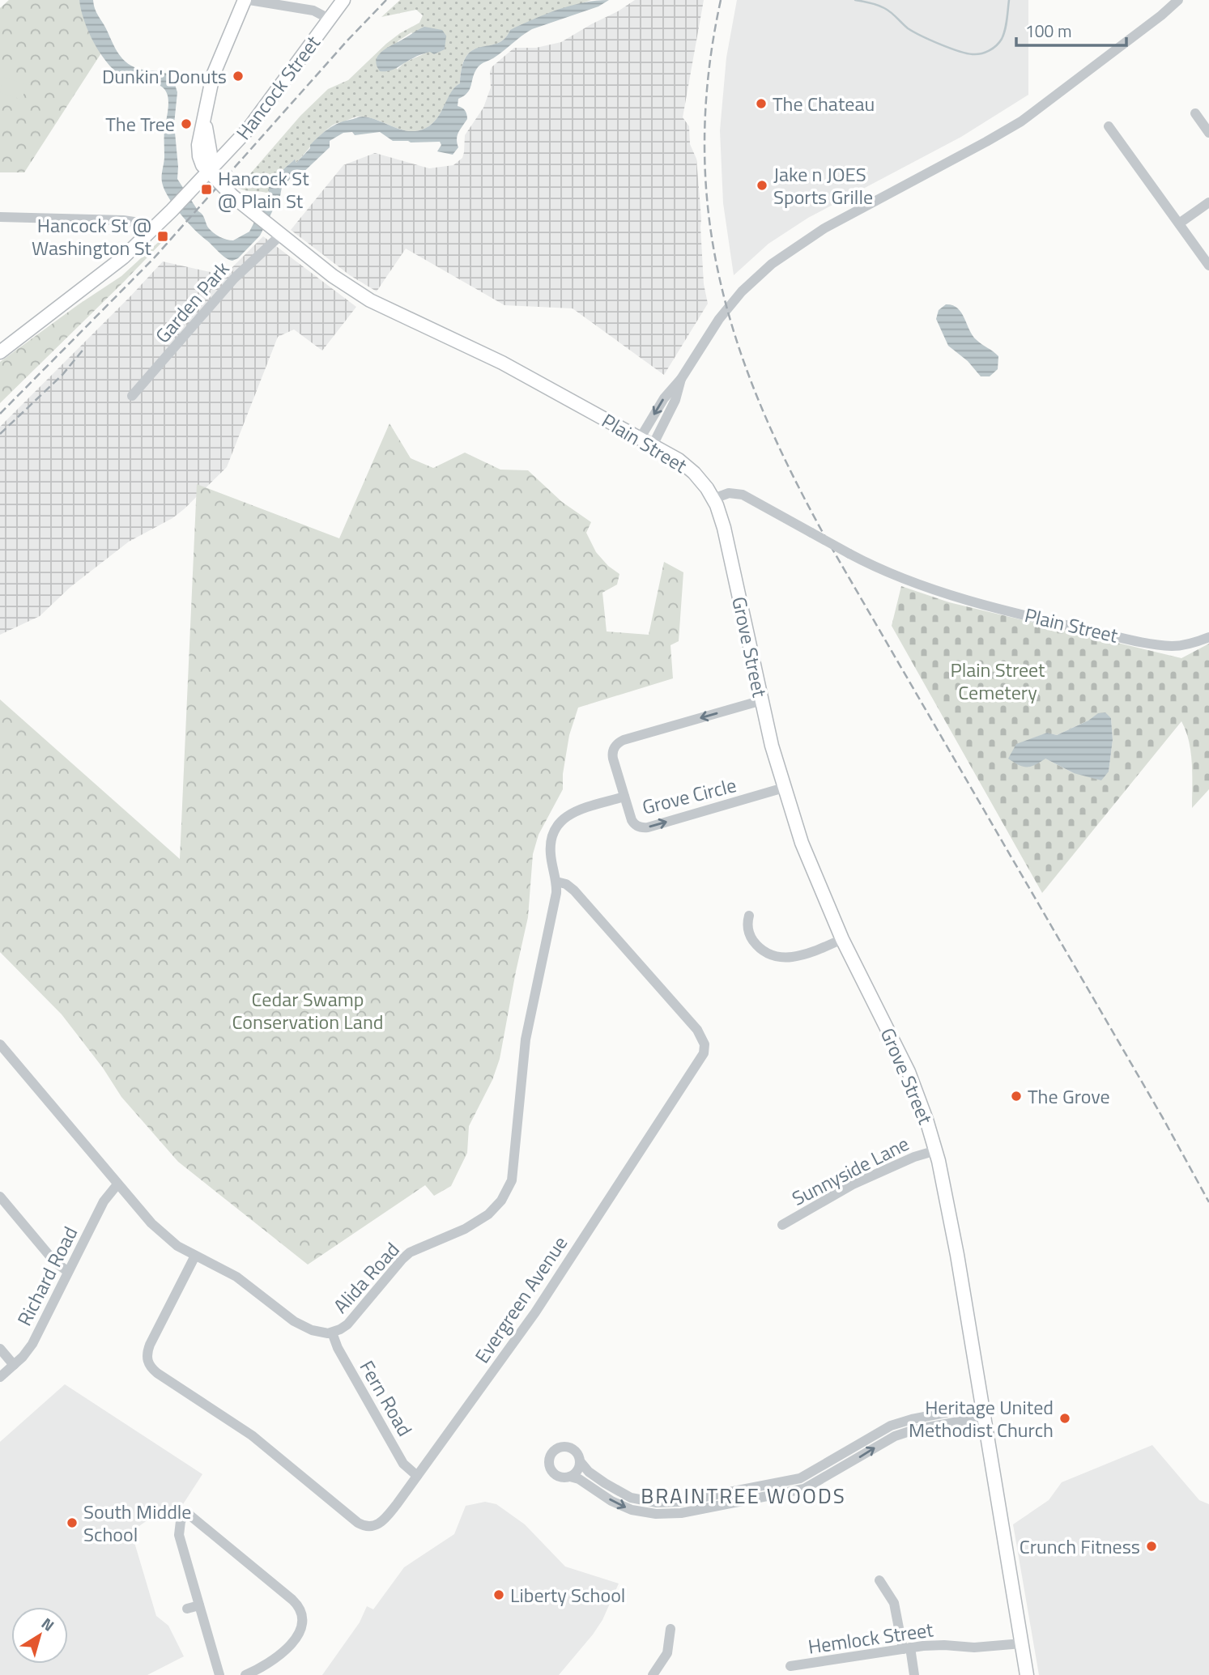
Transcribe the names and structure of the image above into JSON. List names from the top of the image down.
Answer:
{
  "streets": {
    "main road": ["Hancock Street", "Plain Street", "Grove Street"],
    "street": [
      "Garden Park",
      "Grove Circle",
      "Sunnyside Lane",
      "Richard Road",
      "Alida Road",
      "Evergreen Avenue",
      "Fern Road",
      "Hemlock Street"
    ]
  },
  "crossings": [
    ["Hancock Street", "Plain Street"],
    ["Garden Park", "Plain Street"],
    ["Plain Street", "Grove Street"],
    ["Grove Street", "Grove Circle"],
    ["Grove Street", "Sunnyside Lane"],
    ["Grove Street", "Hemlock Street"],
    ["Richard Road", "Alida Road"],
    ["Alida Road", "Evergreen Avenue"],
    ["Alida Road", "Fern Road"],
    ["Evergreen Avenue", "Fern Road"]
  ],
  "districts": ["BRAINTREE WOODS"],
  "parks": ["Plain Street Cemetery", "Cedar Swamp Conservation Land"],
  "places": {
    "other": [
      "Dunkin' Donuts",
      "The Chateau",
      "The Tree",
      "Jake n JOES Sports Grille",
      "The Grove",
      "Heritage United Methodist Church",
      "South Middle School",
      "Crunch Fitness",
      "Liberty School"
    ],
    "transit": ["Hancock St @ Plain St", "Hancock St @ Washington St"]
  },
  "scale_bar": "100 m",
  "north": "top right"
}
